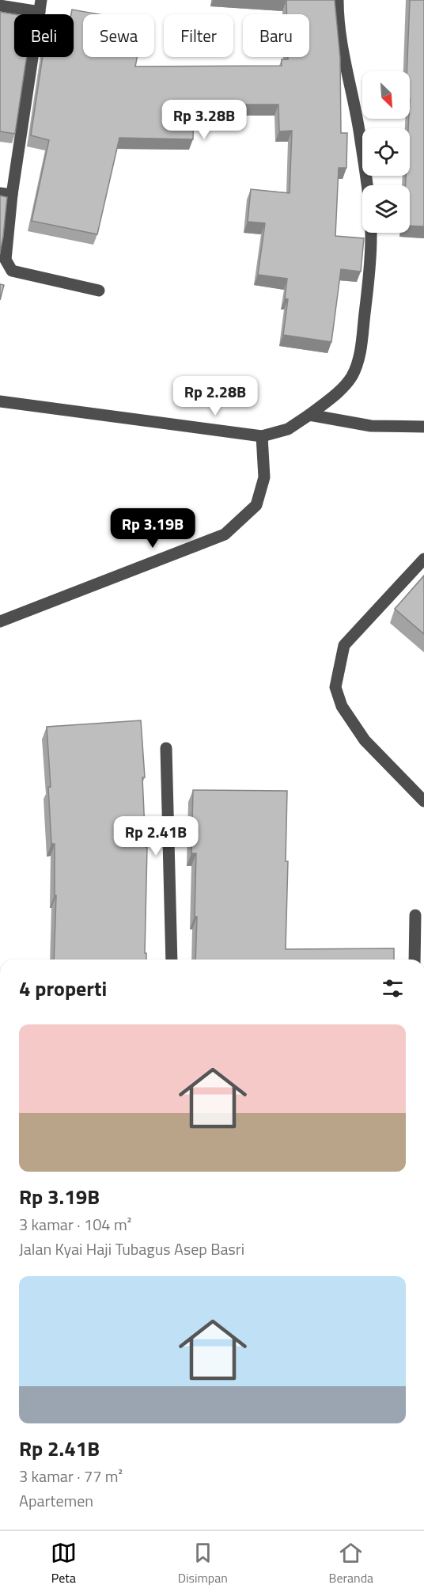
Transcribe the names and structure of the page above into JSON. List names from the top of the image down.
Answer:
{
  "north": "bottom right",
  "page": {
    "chip": [
      "Beli",
      "Sewa",
      "Filter",
      "Baru"
    ],
    "price": [
      "Rp 3.28B",
      "Rp 2.28B",
      "Rp 3.19B",
      "Rp 2.41B"
    ],
    "heading": "4 properti",
    "list": [
      {
        "name": "Rp 3.19B",
        "note": "3 kamar · 104 m² · Jalan Kyai Haji Tubagus Asep Basri"
      },
      {
        "name": "Rp 2.41B",
        "note": "3 kamar · 77 m² · Apartemen"
      }
    ],
    "tabs": ["Peta", "Disimpan", "Beranda"]
  }
}
